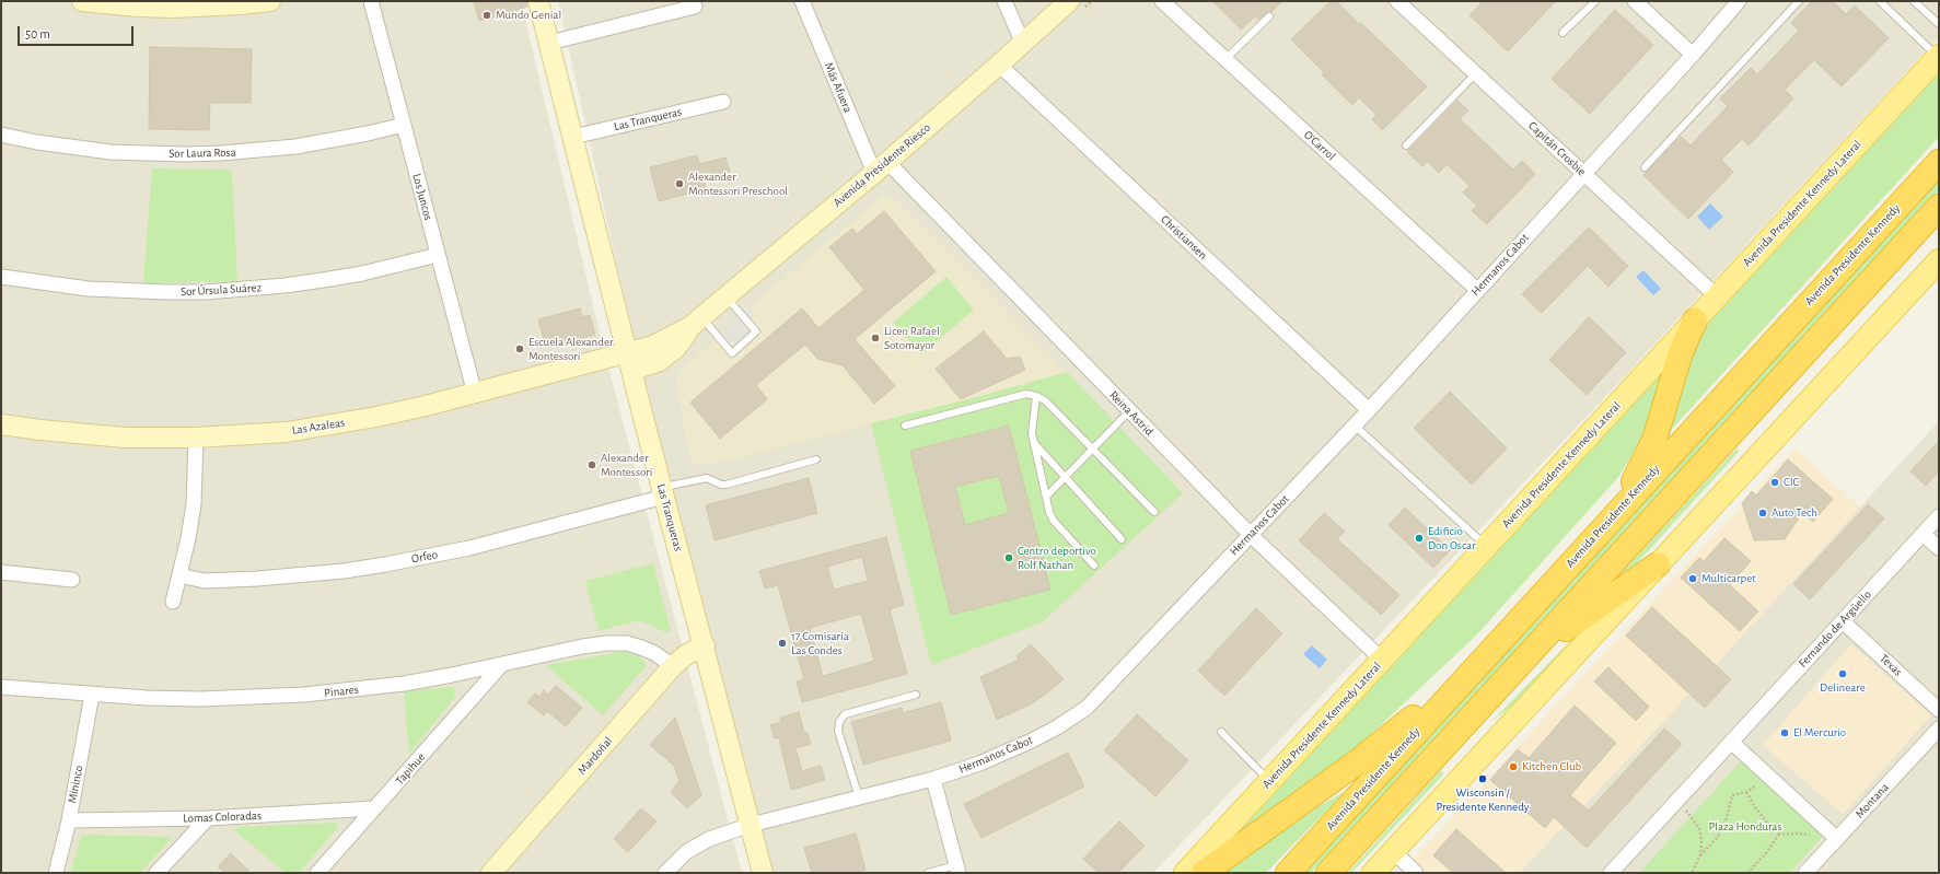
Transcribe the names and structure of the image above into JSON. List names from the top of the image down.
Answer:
{
  "streets": {
    "highway": ["Avenida Presidente Kennedy"],
    "main road": [
      "Las Tranqueras",
      "Avenida Presidente Riesco",
      "Avenida Presidente Kennedy Lateral",
      "Las Azaleas",
      "Mardoñal"
    ],
    "street": [
      "Más Afuera",
      "O'Carrol",
      "Capitán Crosbie",
      "Sor Laura Rosa",
      "Los Juncos",
      "Christiansen",
      "Hermanos Cabot",
      "Sor Úrsula Suárez",
      "Reina Astrid",
      "Orfeo",
      "Fernando de Argüello",
      "Texas",
      "Pinares",
      "Tapihue",
      "Mininco",
      "Montana",
      "Lomas Coloradas"
    ]
  },
  "crossings": [
    ["Más Afuera", "Avenida Presidente Riesco"],
    ["Más Afuera", "Reina Astrid"],
    ["Las Tranqueras", "Avenida Presidente Riesco"],
    ["Las Tranqueras", "Hermanos Cabot"],
    ["Las Tranqueras", "Las Azaleas"],
    ["Las Tranqueras", "Orfeo"],
    ["Las Tranqueras", "Mardoñal"],
    ["O'Carrol", "Hermanos Cabot"],
    ["Capitán Crosbie", "Avenida Presidente Kennedy Lateral"],
    ["Capitán Crosbie", "Hermanos Cabot"],
    ["Sor Laura Rosa", "Los Juncos"],
    ["Avenida Presidente Riesco", "Christiansen"],
    ["Avenida Presidente Riesco", "Reina Astrid"],
    ["Avenida Presidente Riesco", "Las Azaleas"],
    ["Los Juncos", "Sor Úrsula Suárez"],
    ["Los Juncos", "Las Azaleas"],
    ["Avenida Presidente Kennedy Lateral", "Reina Astrid"],
    ["Christiansen", "Hermanos Cabot"],
    ["Hermanos Cabot", "Reina Astrid"],
    ["Fernando de Argüello", "Texas"],
    ["Pinares", "Mardoñal"],
    ["Pinares", "Tapihue"],
    ["Pinares", "Mininco"],
    ["Tapihue", "Lomas Coloradas"],
    ["Mininco", "Lomas Coloradas"]
  ],
  "parks": ["Plaza Honduras"],
  "places": [
    "Mundo Genial",
    "Alexander Montessori Preschool",
    "Liceo Rafael Sotomayor",
    "Escuela Alexander Montessori",
    "Alexander Montessori",
    "CIC",
    "Auto Tech",
    "Edificio Don Oscar",
    "Centro deportivo Rolf Nathan",
    "Multicarpet",
    "17 Comisaría Las Condes",
    "Delineare",
    "El Mercurio",
    "Kitchen Club",
    "Wisconsin / Presidente Kennedy"
  ],
  "scale_bar": "50 m"
}
